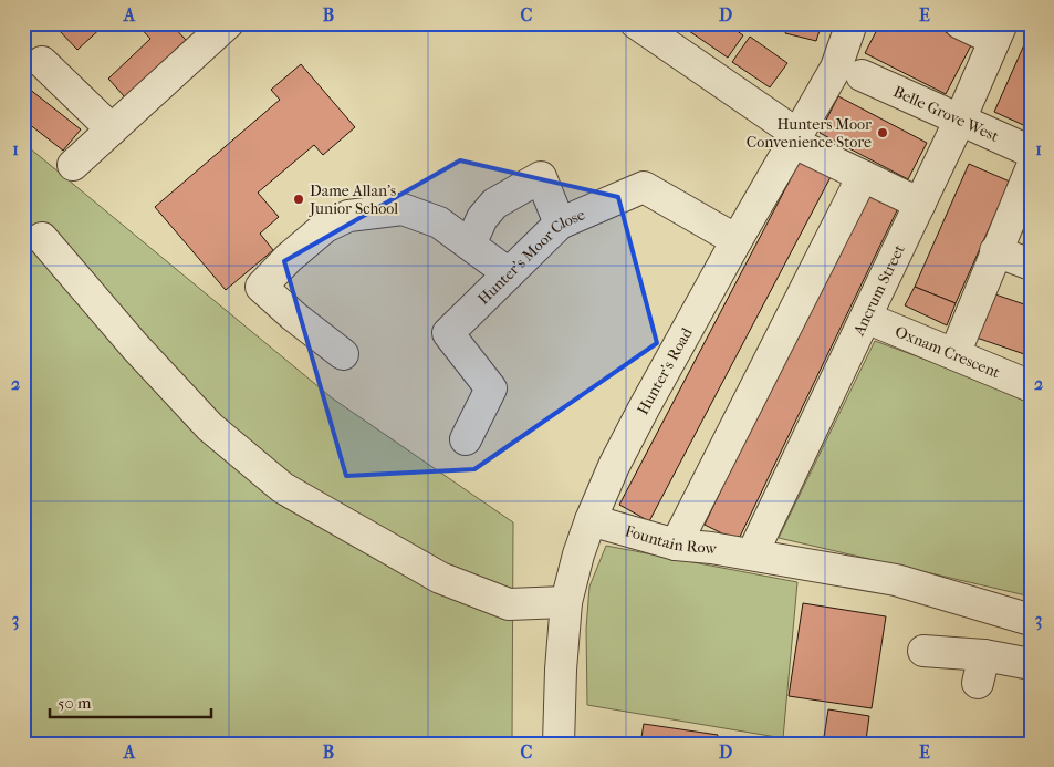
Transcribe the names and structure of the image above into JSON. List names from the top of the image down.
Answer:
{
  "streets": {
    "street": [
      "Belle Grove West",
      "Hunter's Moor Close",
      "Ancrum Street",
      "Oxnam Crescent",
      "Hunter's Road",
      "Fountain Row"
    ]
  },
  "crossings": [
    ["Belle Grove West", "Ancrum Street"],
    ["Hunter's Moor Close", "Hunter's Road"],
    ["Ancrum Street", "Oxnam Crescent"],
    ["Ancrum Street", "Fountain Row"],
    ["Hunter's Road", "Fountain Row"]
  ],
  "places": ["Hunters Moor Convenience Store", "Dame Allan's Junior School"],
  "scale_bar": "50 m",
  "grid": {
    "columns": [
      "A",
      "B",
      "C",
      "D",
      "E"
    ],
    "rows": ["1", "2", "3"]
  }
}
